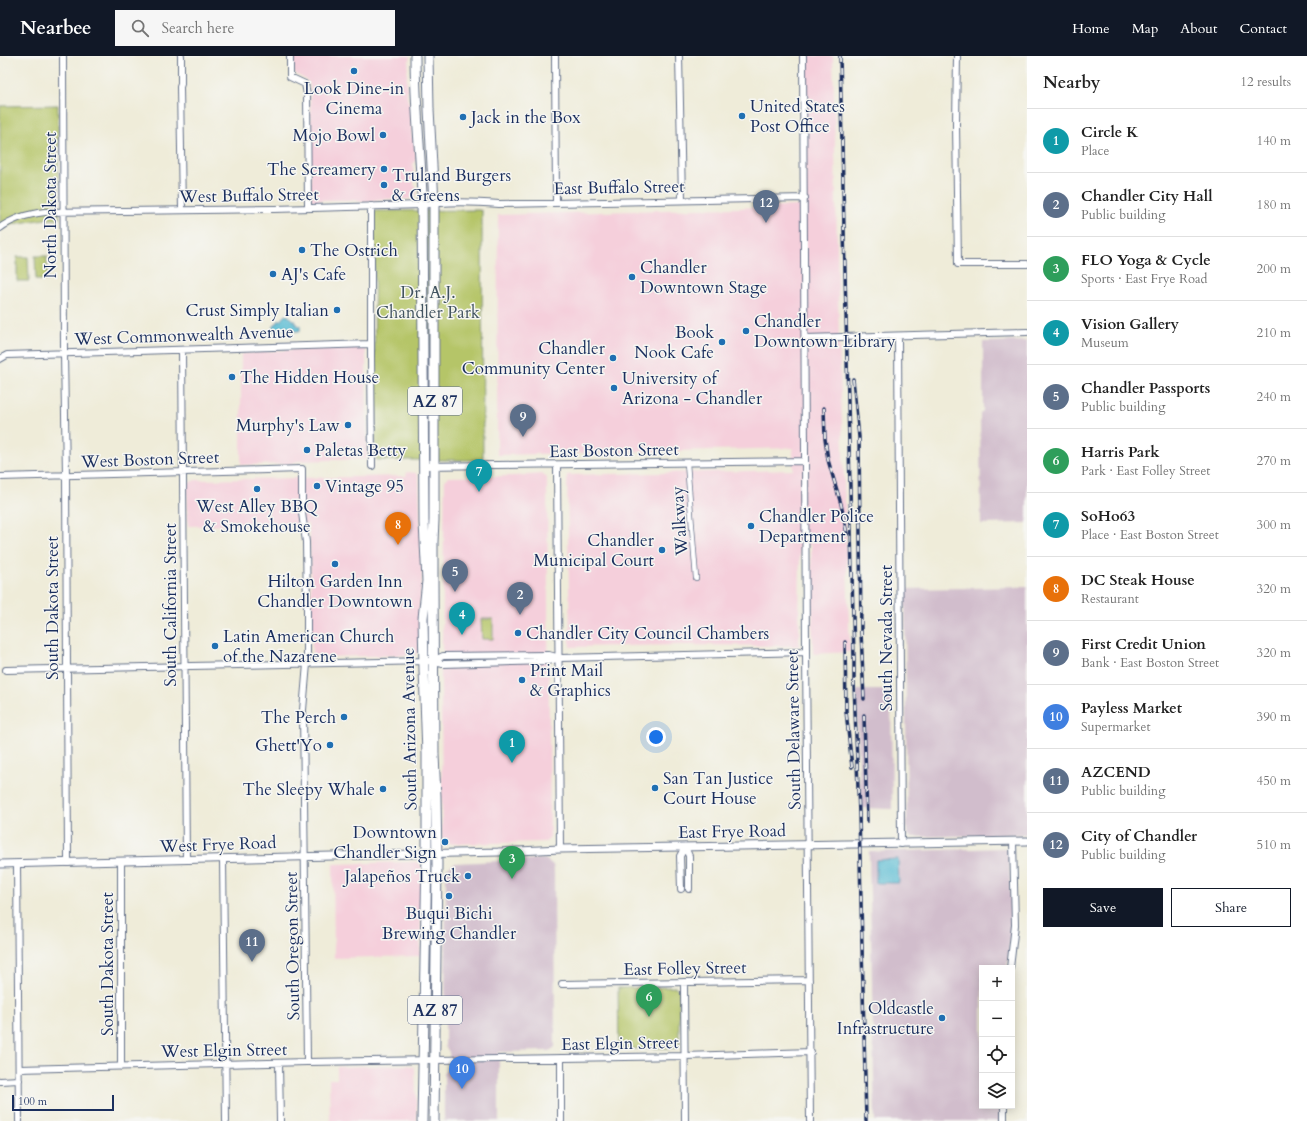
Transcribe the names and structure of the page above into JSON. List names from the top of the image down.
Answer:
{
  "streets": {
    "main road": ["AZ 87", "South Arizona Avenue"],
    "street": [
      "East Buffalo Street",
      "West Buffalo Street",
      "North Dakota Street",
      "West Commonwealth Avenue",
      "East Boston Street",
      "West Boston Street",
      "Walkway",
      "South California Street",
      "South Dakota Street",
      "South Nevada Street",
      "South Delaware Street",
      "East Frye Road",
      "West Frye Road",
      "South Oregon Street",
      "East Folley Street",
      "East Elgin Street",
      "West Elgin Street"
    ]
  },
  "crossings": [
    ["East Buffalo Street", "West Buffalo Street"],
    ["East Buffalo Street", "AZ 87"],
    ["East Buffalo Street", "South Arizona Avenue"],
    ["East Buffalo Street", "South Delaware Street"],
    ["West Buffalo Street", "North Dakota Street"],
    ["West Buffalo Street", "AZ 87"],
    ["West Buffalo Street", "South Arizona Avenue"],
    ["North Dakota Street", "West Commonwealth Avenue"],
    ["North Dakota Street", "South Dakota Street"],
    ["West Commonwealth Avenue", "South California Street"],
    ["West Commonwealth Avenue", "South Dakota Street"],
    ["AZ 87", "South Arizona Avenue"],
    ["East Boston Street", "Walkway"],
    ["East Boston Street", "South Arizona Avenue"],
    ["East Boston Street", "South Delaware Street"],
    ["West Boston Street", "South California Street"],
    ["West Boston Street", "South Dakota Street"],
    ["West Boston Street", "South Oregon Street"],
    ["South California Street", "West Frye Road"],
    ["South Dakota Street", "West Frye Road"],
    ["South Dakota Street", "West Elgin Street"],
    ["South Nevada Street", "East Frye Road"],
    ["South Arizona Avenue", "East Frye Road"],
    ["South Arizona Avenue", "West Frye Road"],
    ["South Arizona Avenue", "East Elgin Street"],
    ["South Arizona Avenue", "West Elgin Street"],
    ["South Delaware Street", "East Frye Road"],
    ["South Delaware Street", "East Folley Street"],
    ["South Delaware Street", "East Elgin Street"],
    ["East Frye Road", "West Frye Road"],
    ["West Frye Road", "South Oregon Street"],
    ["South Oregon Street", "West Elgin Street"],
    ["East Elgin Street", "West Elgin Street"]
  ],
  "parks": ["Dr. A.J. Chandler Park"],
  "places": [
    "Look Dine-in Cinema",
    "United States Post Office",
    "Jack in the Box",
    "Mojo Bowl",
    "The Screamery",
    "Truland Burgers & Greens",
    "The Ostrich",
    "AJ's Cafe",
    "Chandler Downtown Stage",
    "Crust Simply Italian",
    "Chandler Downtown Library",
    "Book Nook Cafe",
    "Chandler Community Center",
    "The Hidden House",
    "University of Arizona - Chandler",
    "Murphy's Law",
    "Paletas Betty",
    "Vintage 95",
    "West Alley BBQ & Smokehouse",
    "Chandler Police Department",
    "Chandler Municipal Court",
    "Hilton Garden Inn Chandler Downtown",
    "Chandler City Council Chambers",
    "Latin American Church of the Nazarene",
    "Print Mail & Graphics",
    "The Perch",
    "Ghett'Yo",
    "San Tan Justice Court House",
    "The Sleepy Whale",
    "Downtown Chandler Sign",
    "Jalapeños Truck",
    "Buqui Bichi Brewing Chandler",
    "Oldcastle Infrastructure"
  ],
  "scale_bar": "100 m",
  "page": {
    "header": "Nearbee",
    "search": "Search here",
    "nav": [
      "Home",
      "Map",
      "About",
      "Contact"
    ],
    "heading": ["Nearby", "12 results"],
    "list": [
      {
        "mark": "1",
        "name": "Circle K",
        "note": "Place",
        "value": "140 m"
      },
      {
        "mark": "2",
        "name": "Chandler City Hall",
        "note": "Public building",
        "value": "180 m"
      },
      {
        "mark": "3",
        "name": "FLO Yoga & Cycle",
        "note": "Sports · East Frye Road",
        "value": "200 m"
      },
      {
        "mark": "4",
        "name": "Vision Gallery",
        "note": "Museum",
        "value": "210 m"
      },
      {
        "mark": "5",
        "name": "Chandler Passports",
        "note": "Public building",
        "value": "240 m"
      },
      {
        "mark": "6",
        "name": "Harris Park",
        "note": "Park · East Folley Street",
        "value": "270 m"
      },
      {
        "mark": "7",
        "name": "SoHo63",
        "note": "Place · East Boston Street",
        "value": "300 m"
      },
      {
        "mark": "8",
        "name": "DC Steak House",
        "note": "Restaurant",
        "value": "320 m"
      },
      {
        "mark": "9",
        "name": "First Credit Union",
        "note": "Bank · East Boston Street",
        "value": "320 m"
      },
      {
        "mark": "10",
        "name": "Payless Market",
        "note": "Supermarket",
        "value": "390 m"
      },
      {
        "mark": "11",
        "name": "AZCEND",
        "note": "Public building",
        "value": "450 m"
      },
      {
        "mark": "12",
        "name": "City of Chandler",
        "note": "Public building",
        "value": "510 m"
      }
    ],
    "pins": [
      "12",
      "9",
      "7",
      "8",
      "5",
      "2",
      "4",
      "1",
      "3",
      "11",
      "6",
      "10"
    ],
    "buttons": ["Save", "Share"],
    "map_buttons": ["+", "−"],
    "scale": "100 m"
  }
}
